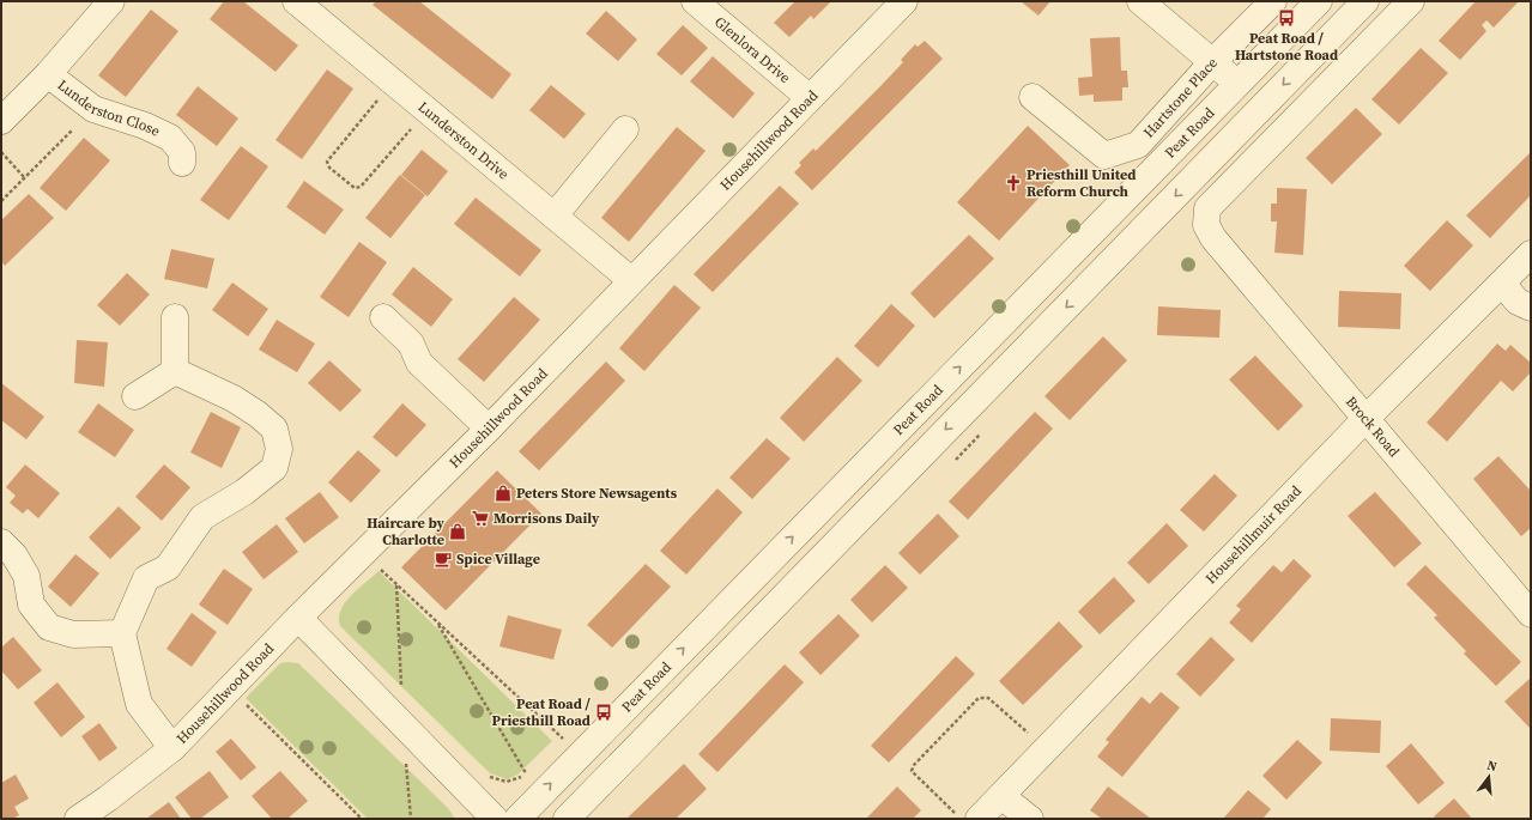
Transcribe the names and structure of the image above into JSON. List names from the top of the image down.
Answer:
{
  "streets": {
    "street": [
      "Glenlora Drive",
      "Hartstone Place",
      "Lunderston Close",
      "Peat Road",
      "Househillwood Road",
      "Lunderston Drive",
      "Brock Road",
      "Househillmuir Road"
    ]
  },
  "crossings": [
    ["Glenlora Drive", "Househillwood Road"],
    ["Househillwood Road", "Lunderston Drive"],
    ["Brock Road", "Househillmuir Road"]
  ],
  "places": {
    "bus stop": ["Peat Road / Hartstone Road", "Peat Road / Priesthill Road"],
    "church": ["Priesthill United Reform Church"],
    "shop": ["Peters Store Newsagents", "Haircare by Charlotte"],
    "supermarket": ["Morrisons Daily"],
    "cafe": ["Spice Village"]
  },
  "north": "top"
}
